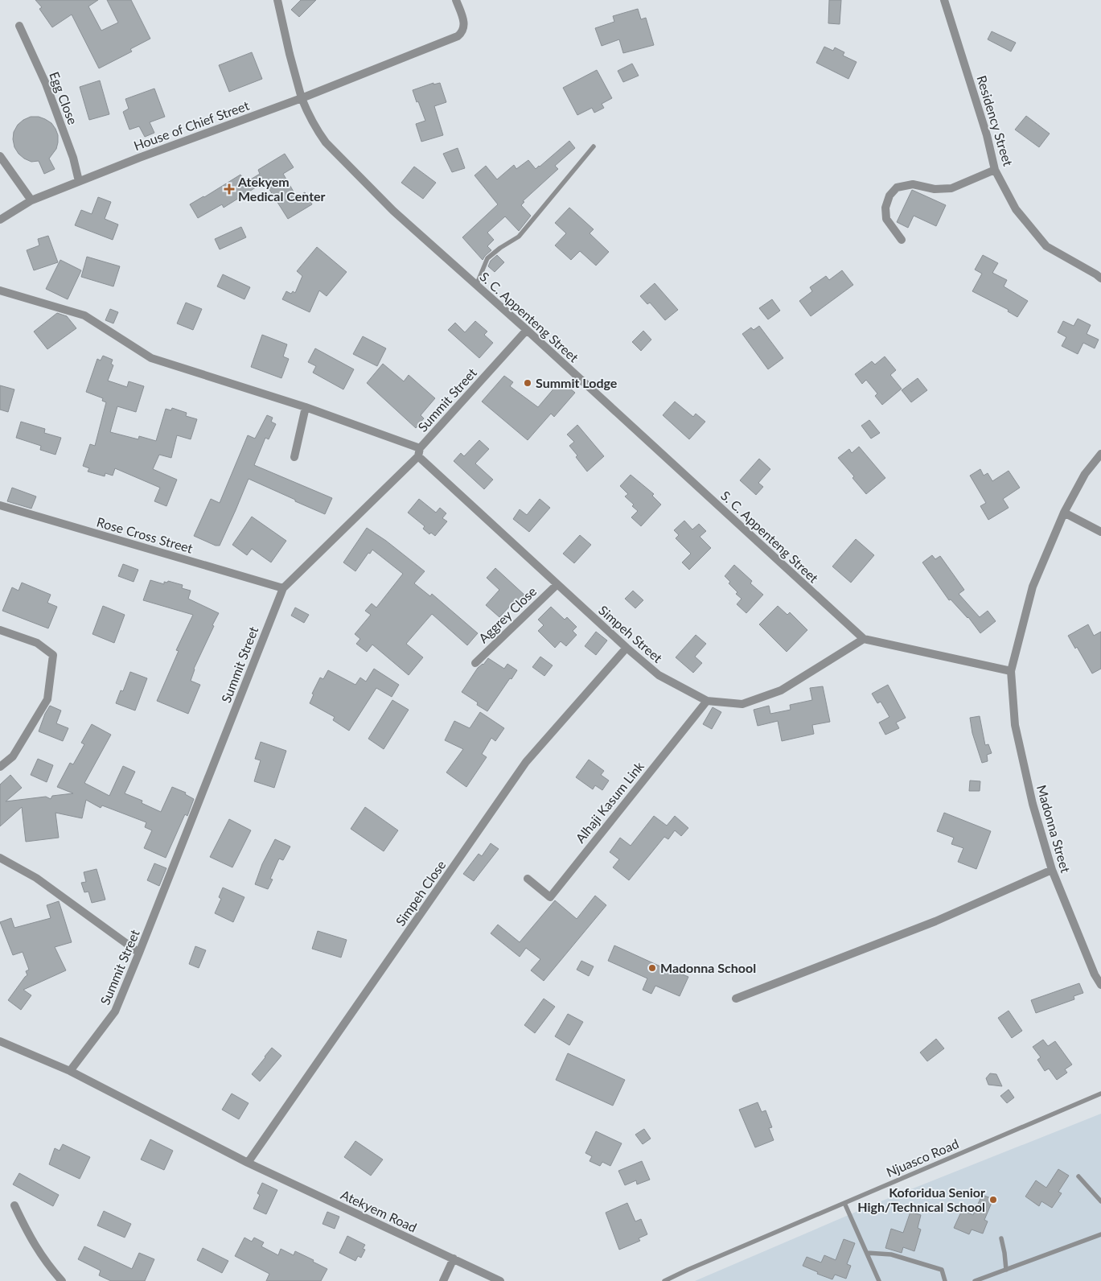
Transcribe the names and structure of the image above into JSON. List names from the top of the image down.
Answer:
{
  "streets": {
    "street": [
      "Egg Close",
      "Residency Street",
      "House of Chief Street",
      "S. C. Appenteng Street",
      "Summit Street",
      "Rose Cross Street",
      "Aggrey Close",
      "Simpeh Street",
      "Alhaji Kasum Link",
      "Madonna Street",
      "Simpeh Close",
      "Atekyem Road"
    ],
    "lane": ["Njuasco Road"]
  },
  "crossings": [
    ["Egg Close", "House of Chief Street"],
    ["House of Chief Street", "S. C. Appenteng Street"],
    ["S. C. Appenteng Street", "Summit Street"],
    ["S. C. Appenteng Street", "Simpeh Street"],
    ["Summit Street", "Rose Cross Street"],
    ["Summit Street", "Simpeh Street"],
    ["Summit Street", "Atekyem Road"],
    ["Aggrey Close", "Simpeh Street"],
    ["Simpeh Street", "Alhaji Kasum Link"],
    ["Simpeh Street", "Simpeh Close"],
    ["Simpeh Close", "Atekyem Road"]
  ],
  "places": {
    "health": ["Atekyem Medical Center"],
    "other": ["Summit Lodge", "Madonna School", "Koforidua Senior High/Technical School"]
  }
}
